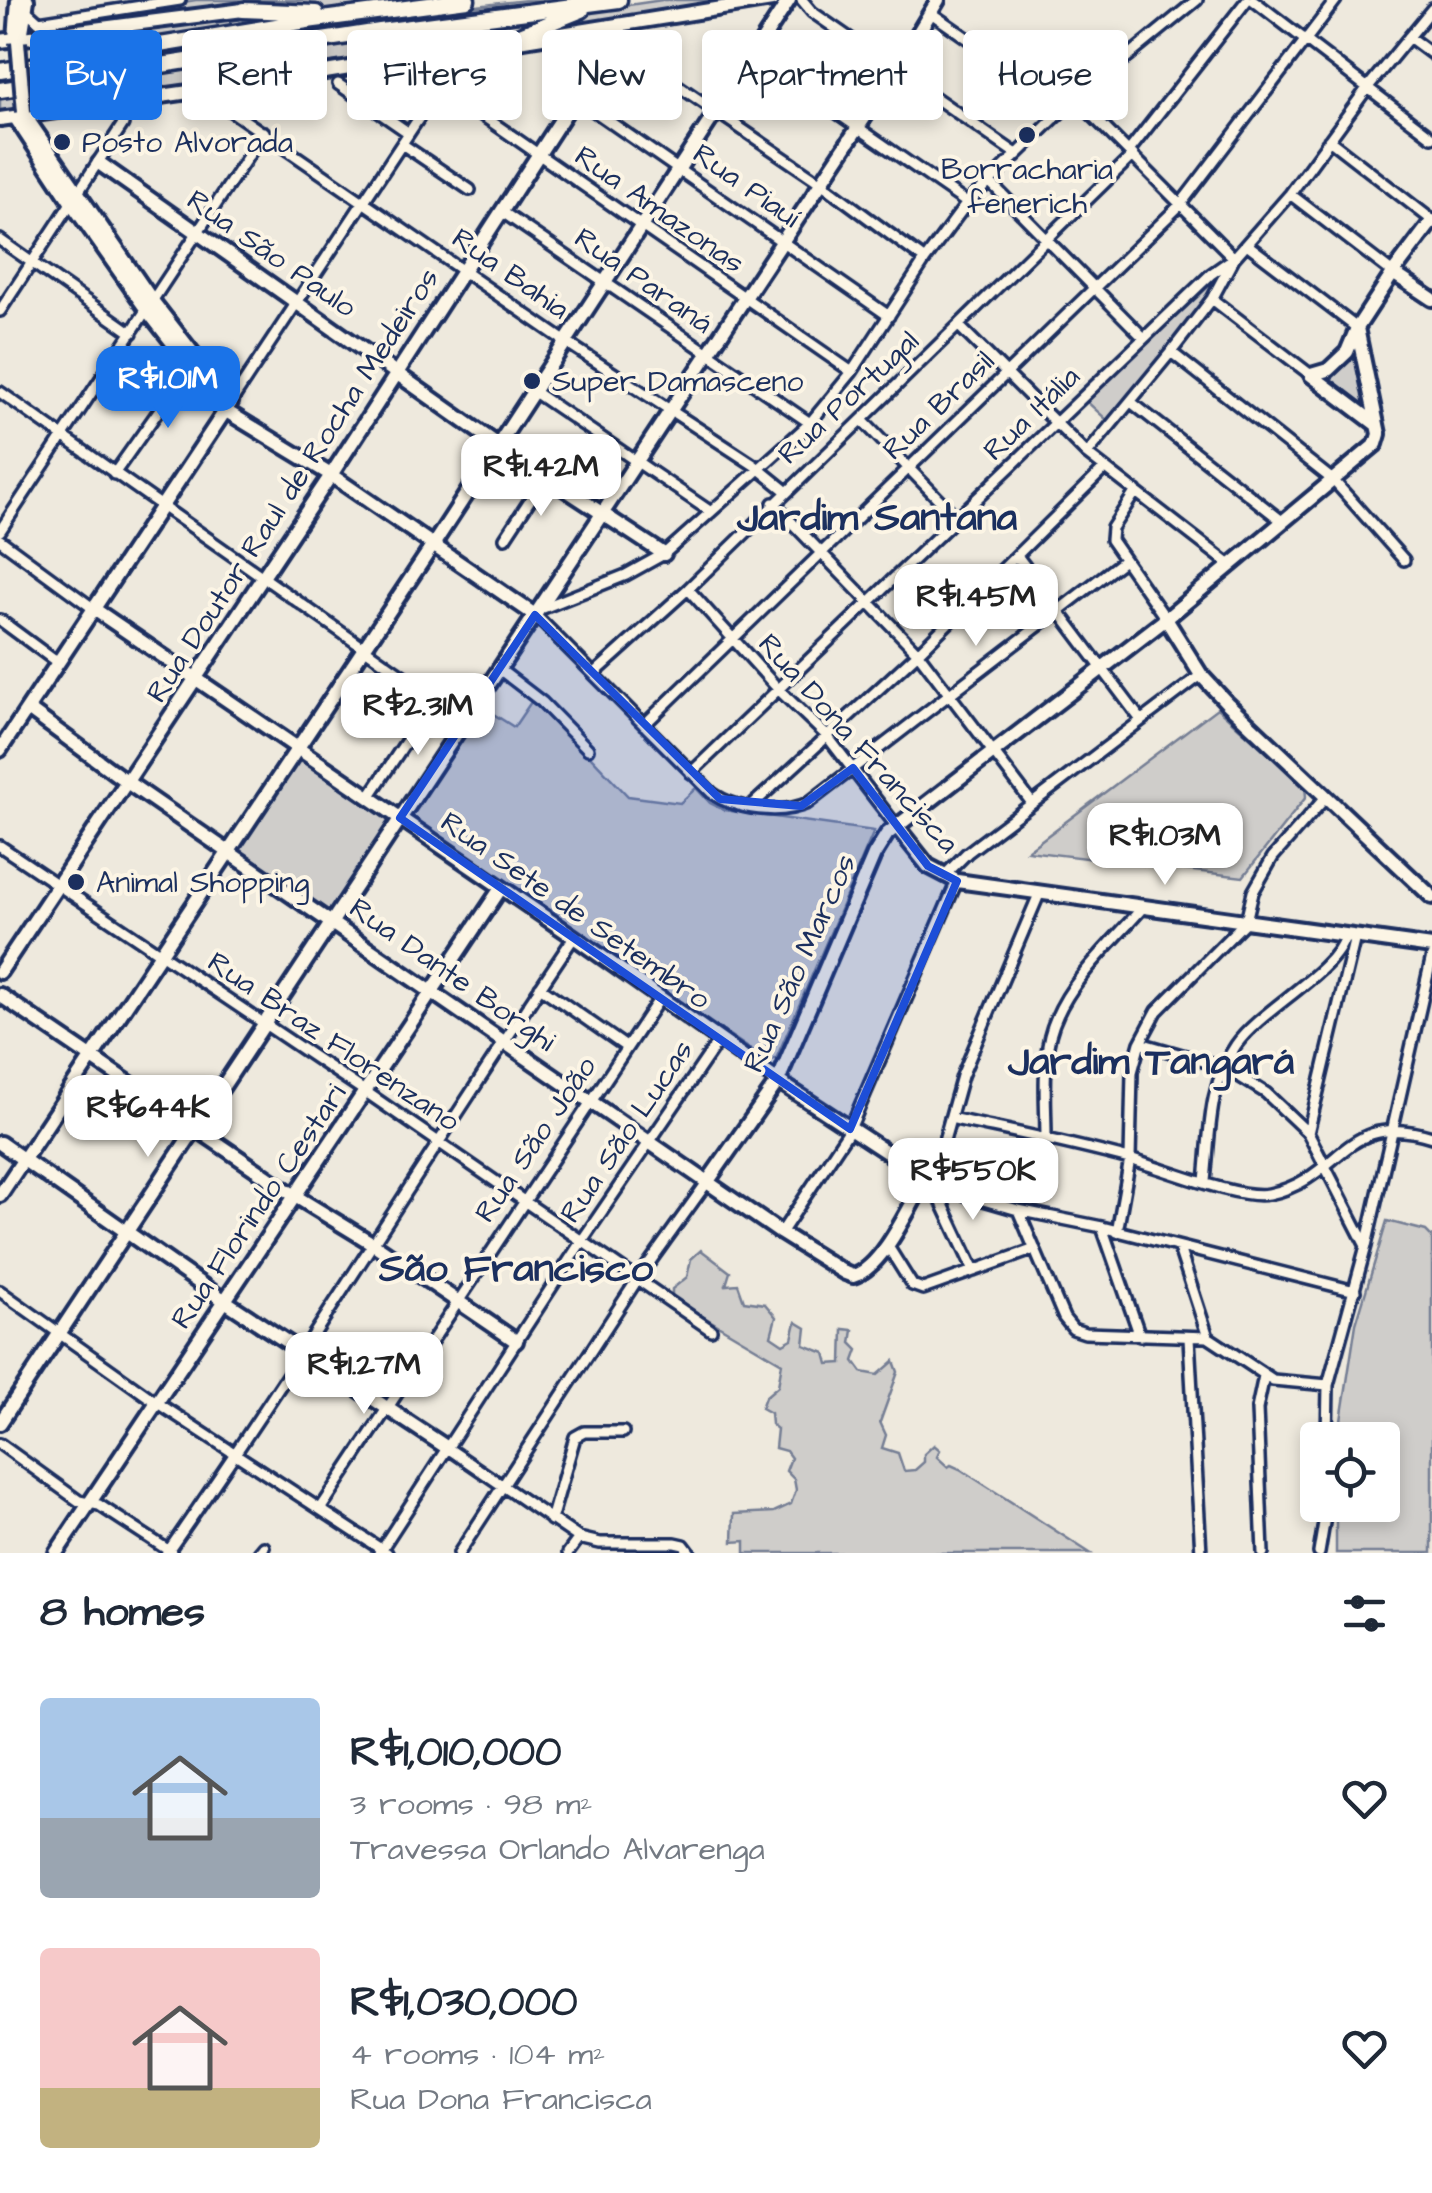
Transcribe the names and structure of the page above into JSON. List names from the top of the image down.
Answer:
{
  "streets": {
    "street": [
      "Rua Piauí",
      "Rua Amazonas",
      "Rua São Paulo",
      "Rua Bahia",
      "Rua Paraná",
      "Rua Portugal",
      "Rua Brasil",
      "Rua Itália",
      "Rua Doutor Raul de Rocha Medeiros",
      "Rua Dona Francisca",
      "Rua Sete de Setembro",
      "Rua São Marcos",
      "Rua Dante Borghi",
      "Rua Braz Florenzano",
      "Rua São Lucas",
      "Rua São João",
      "Rua Florindo Cestari"
    ]
  },
  "crossings": [
    ["Rua Amazonas", "Rua Doutor Raul de Rocha Medeiros"],
    ["Rua São Paulo", "Rua Doutor Raul de Rocha Medeiros"],
    ["Rua Bahia", "Rua Portugal"],
    ["Rua Bahia", "Rua Doutor Raul de Rocha Medeiros"],
    ["Rua Paraná", "Rua Doutor Raul de Rocha Medeiros"],
    ["Rua Portugal", "Rua Dona Francisca"],
    ["Rua Brasil", "Rua Dona Francisca"],
    ["Rua Itália", "Rua Dona Francisca"],
    ["Rua Doutor Raul de Rocha Medeiros", "Rua Sete de Setembro"],
    ["Rua Doutor Raul de Rocha Medeiros", "Rua Dante Borghi"],
    ["Rua Doutor Raul de Rocha Medeiros", "Rua Braz Florenzano"],
    ["Rua Dona Francisca", "Rua São Marcos"],
    ["Rua Sete de Setembro", "Rua São Marcos"],
    ["Rua Sete de Setembro", "Rua São Lucas"],
    ["Rua Sete de Setembro", "Rua São João"],
    ["Rua Sete de Setembro", "Rua Florindo Cestari"],
    ["Rua São Marcos", "Rua Dante Borghi"],
    ["Rua São Marcos", "Rua Braz Florenzano"],
    ["Rua Dante Borghi", "Rua São Lucas"],
    ["Rua Dante Borghi", "Rua São João"],
    ["Rua Dante Borghi", "Rua Florindo Cestari"],
    ["Rua Braz Florenzano", "Rua São Lucas"],
    ["Rua Braz Florenzano", "Rua São João"],
    ["Rua Braz Florenzano", "Rua Florindo Cestari"]
  ],
  "districts": ["Jardim Santana", "Jardim Tangará", "São Francisco"],
  "places": [
    "Borracharia fenerich",
    "Posto Alvorada",
    "Super Damasceno",
    "Animal Shopping"
  ],
  "page": {
    "chip": [
      "Buy",
      "Rent",
      "Filters",
      "New",
      "Apartment",
      "House"
    ],
    "price": [
      "R$1.01M",
      "R$1.42M",
      "R$1.45M",
      "R$2.31M",
      "R$1.03M",
      "R$644K",
      "R$550K",
      "R$1.27M"
    ],
    "heading": "8 homes",
    "list": [
      {
        "name": "R$1,010,000",
        "note": "3 rooms · 98 m² · Travessa Orlando Alvarenga"
      },
      {
        "name": "R$1,030,000",
        "note": "4 rooms · 104 m² · Rua Dona Francisca"
      }
    ]
  }
}
